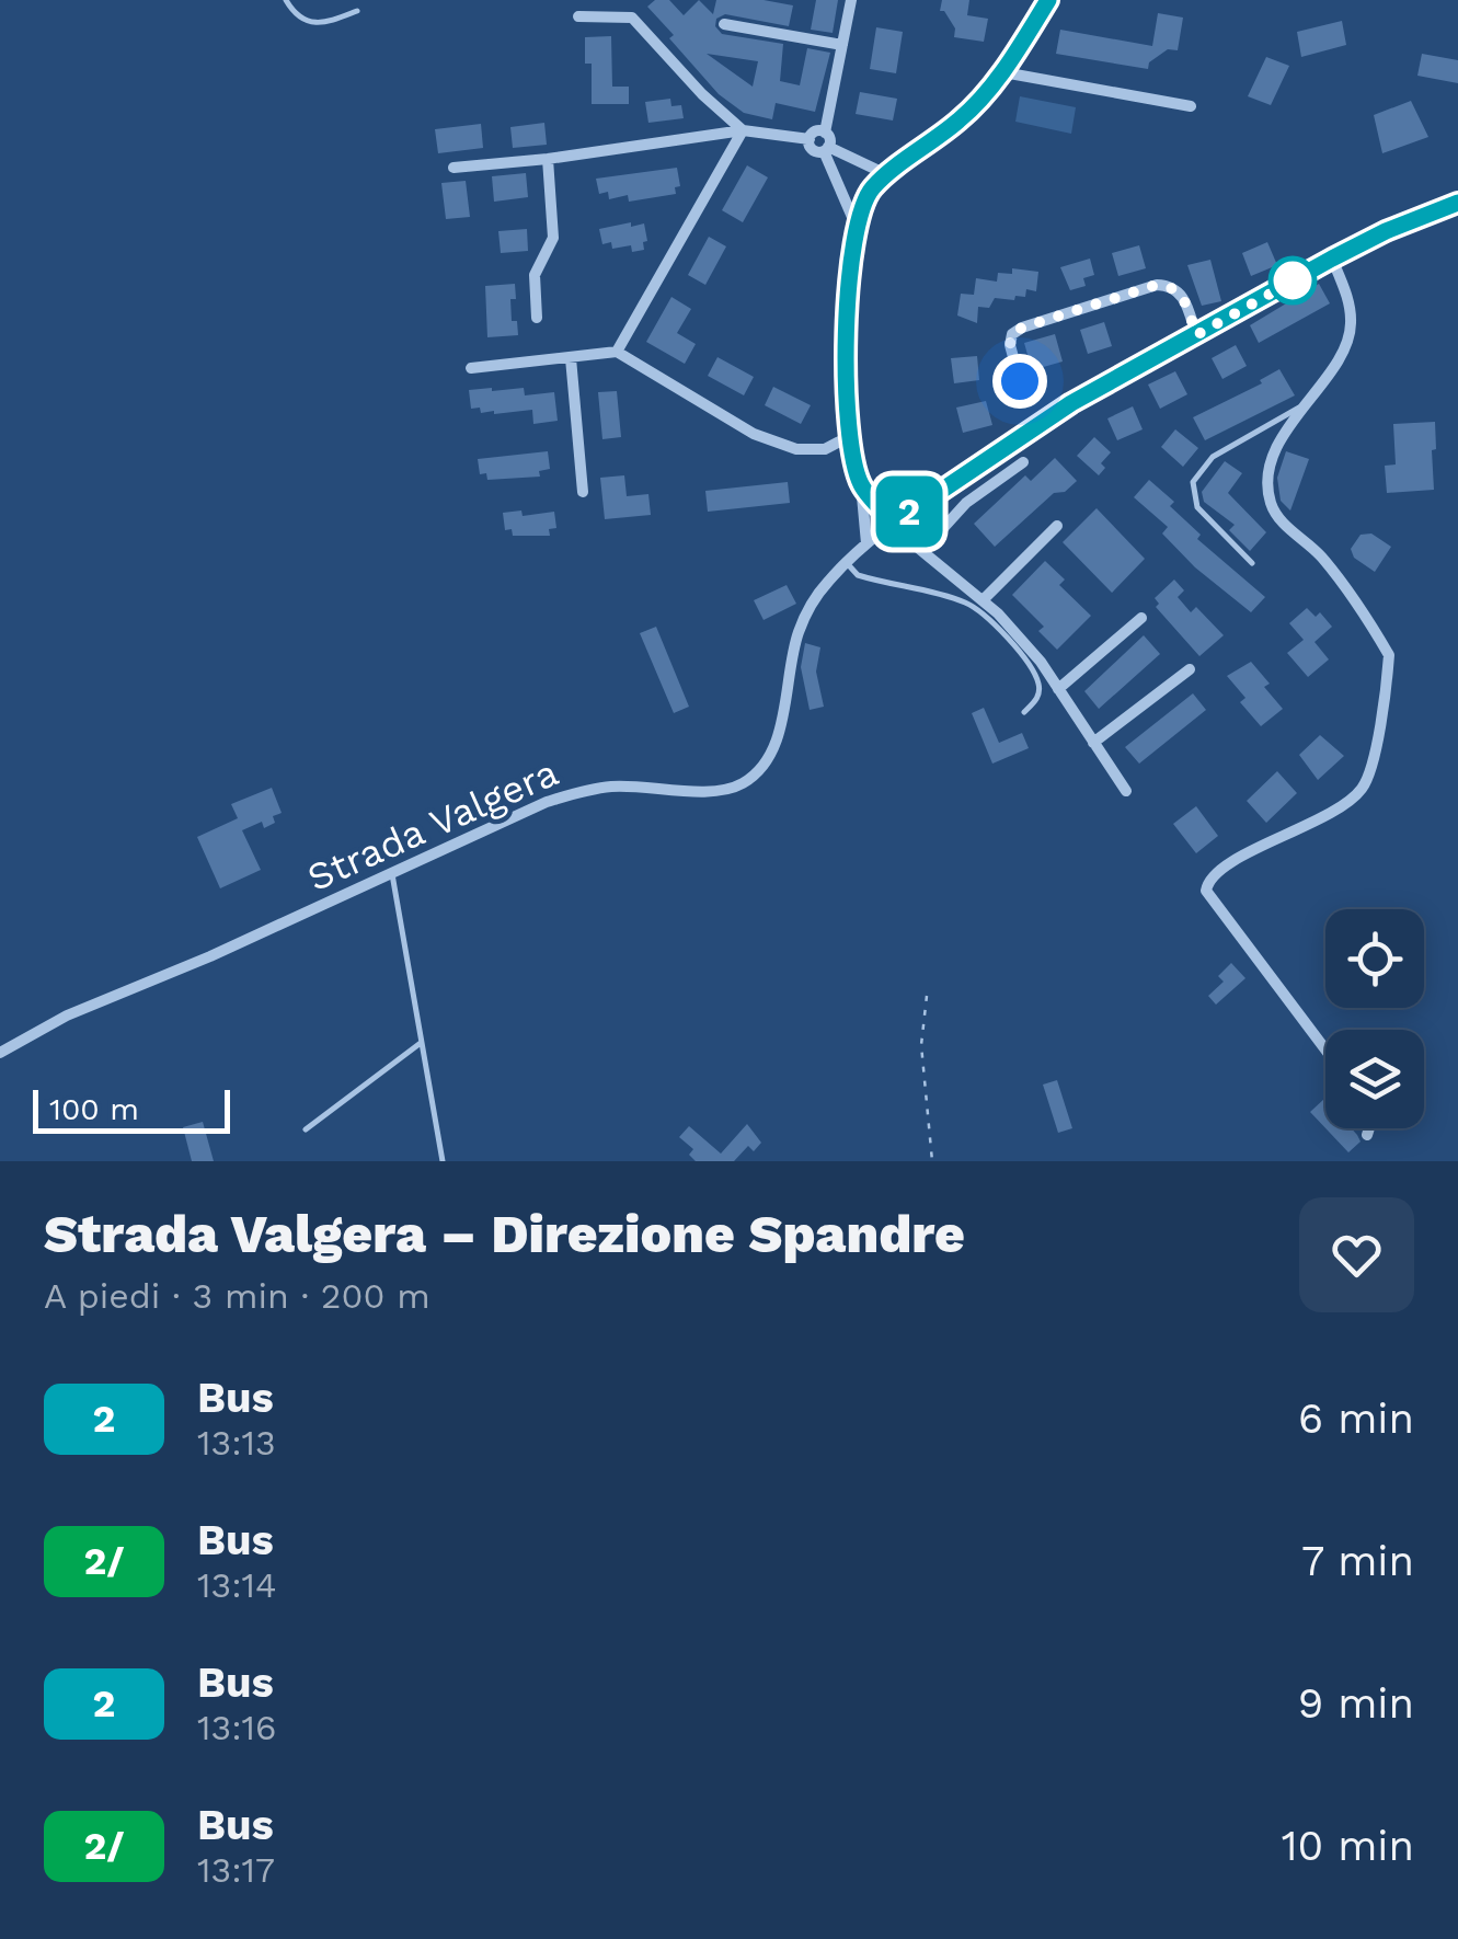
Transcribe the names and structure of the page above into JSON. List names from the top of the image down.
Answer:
{
  "streets": {
    "street": ["Strada Valgera"]
  },
  "lines": ["bus line 2"],
  "scale_bar": "100 m",
  "page": {
    "on_map": "2",
    "scale": "100 m",
    "heading": ["Strada Valgera – Direzione Spandre", "A piedi · 3 min · 200 m"],
    "list": [
      {
        "mark": "2",
        "name": "Bus",
        "note": "13:13",
        "value": "6 min"
      },
      {
        "mark": "2/",
        "name": "Bus",
        "note": "13:14",
        "value": "7 min"
      },
      {
        "mark": "2",
        "name": "Bus",
        "note": "13:16",
        "value": "9 min"
      },
      {
        "mark": "2/",
        "name": "Bus",
        "note": "13:17",
        "value": "10 min"
      }
    ]
  }
}
